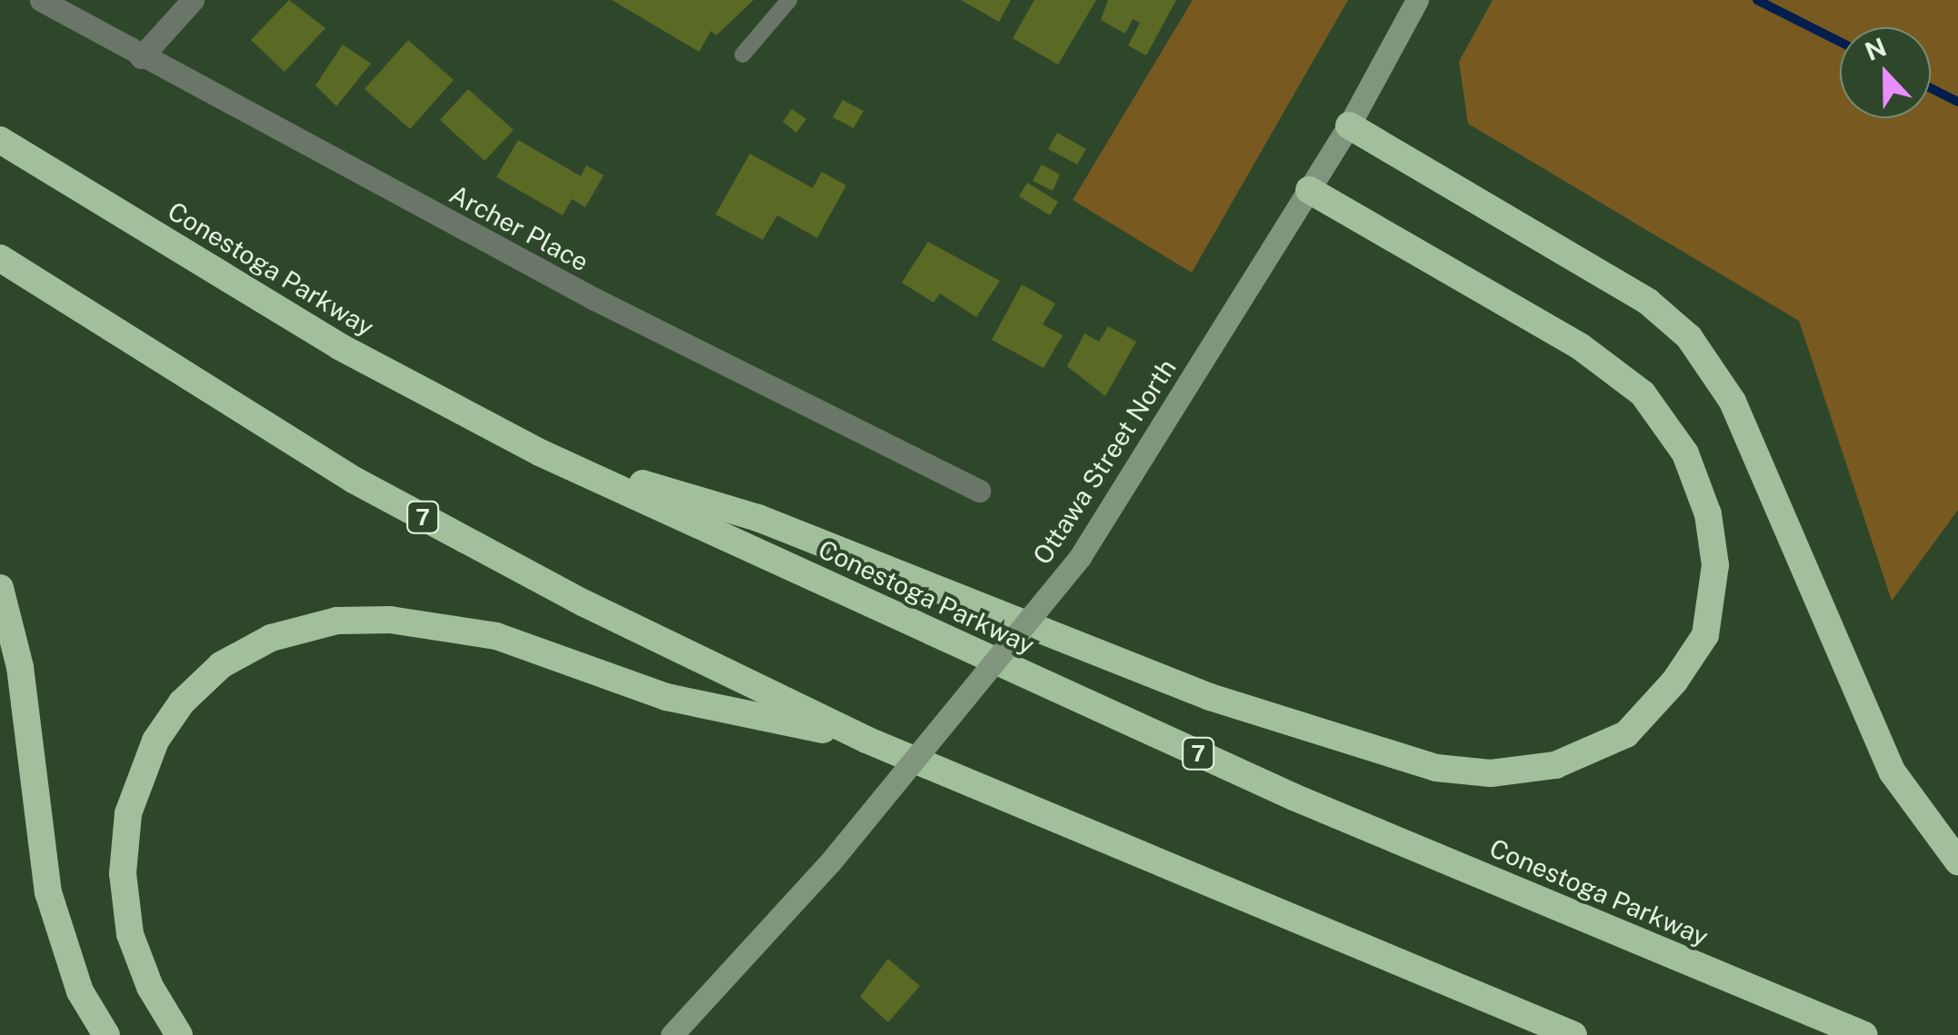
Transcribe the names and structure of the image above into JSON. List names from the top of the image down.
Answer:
{
  "streets": {
    "highway": ["Conestoga Parkway", "7"],
    "main road": ["Ottawa Street North"],
    "street": ["Archer Place"]
  },
  "north": "top"
}
